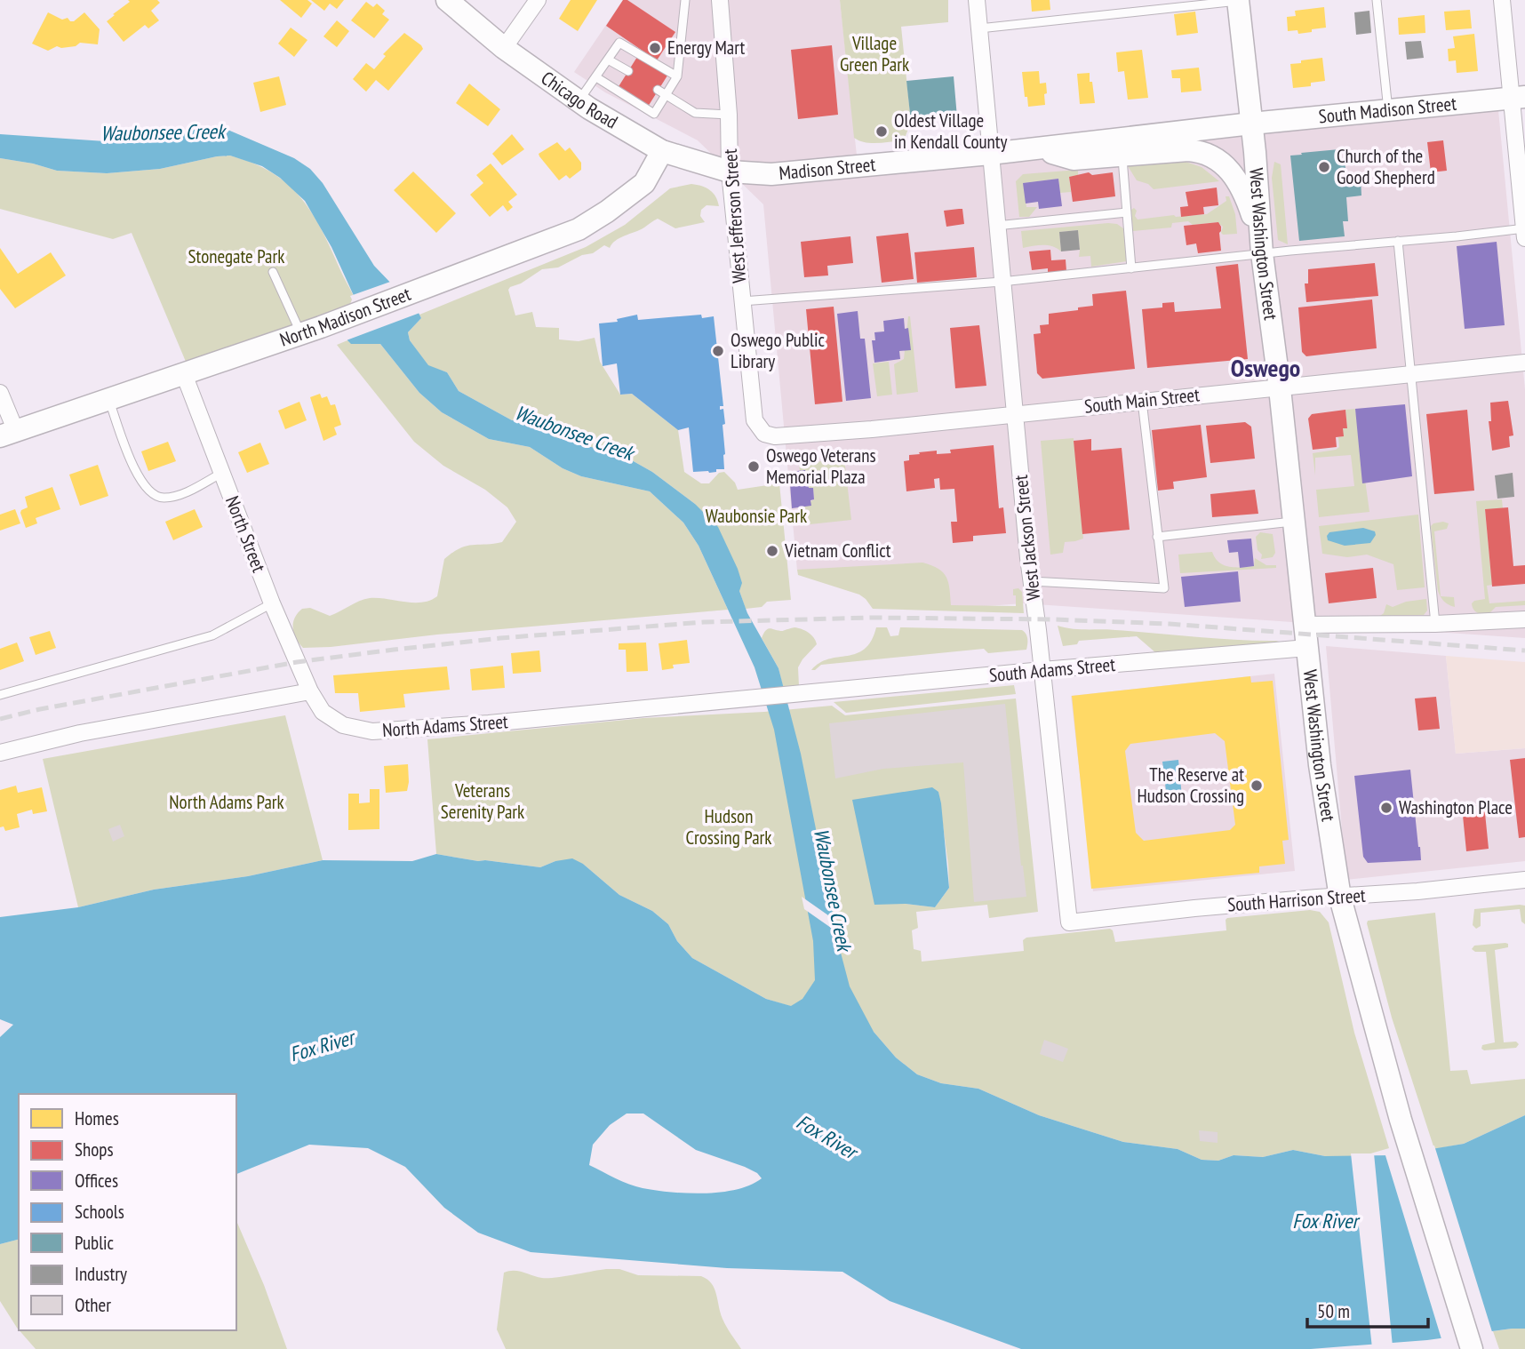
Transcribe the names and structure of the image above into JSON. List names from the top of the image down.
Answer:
{
  "streets": {
    "main road": [
      "Chicago Road",
      "South Madison Street",
      "Madison Street",
      "West Washington Street",
      "North Madison Street"
    ],
    "street": [
      "West Jefferson Street",
      "South Main Street",
      "North Street",
      "West Jackson Street",
      "South Adams Street",
      "North Adams Street",
      "South Harrison Street"
    ]
  },
  "crossings": [
    ["Chicago Road", "Madison Street"],
    ["Chicago Road", "West Jefferson Street"],
    ["Chicago Road", "North Madison Street"],
    ["South Madison Street", "Madison Street"],
    ["South Madison Street", "West Washington Street"],
    ["Madison Street", "West Jefferson Street"],
    ["Madison Street", "West Washington Street"],
    ["Madison Street", "West Jackson Street"],
    ["West Jefferson Street", "South Main Street"],
    ["West Washington Street", "South Main Street"],
    ["West Washington Street", "South Adams Street"],
    ["West Washington Street", "South Harrison Street"],
    ["North Madison Street", "North Street"],
    ["South Main Street", "West Jackson Street"],
    ["North Street", "North Adams Street"],
    ["West Jackson Street", "South Adams Street"],
    ["West Jackson Street", "South Harrison Street"],
    ["South Adams Street", "North Adams Street"]
  ],
  "districts": ["Oswego"],
  "water": ["Waubonsee Creek", "Fox River"],
  "parks": [
    "Village Green Park",
    "Stonegate Park",
    "Waubonsie Park",
    "Veterans Serenity Park",
    "North Adams Park",
    "Hudson Crossing Park"
  ],
  "places": [
    "Energy Mart",
    "Oldest Village in Kendall County",
    "Church of the Good Shepherd",
    "Oswego Public Library",
    "Oswego Veterans Memorial Plaza",
    "Vietnam Conflict",
    "The Reserve at Hudson Crossing",
    "Washington Place"
  ],
  "legend": [
    "Homes",
    "Shops",
    "Offices",
    "Schools",
    "Public",
    "Industry",
    "Other"
  ],
  "scale_bar": "50 m"
}
